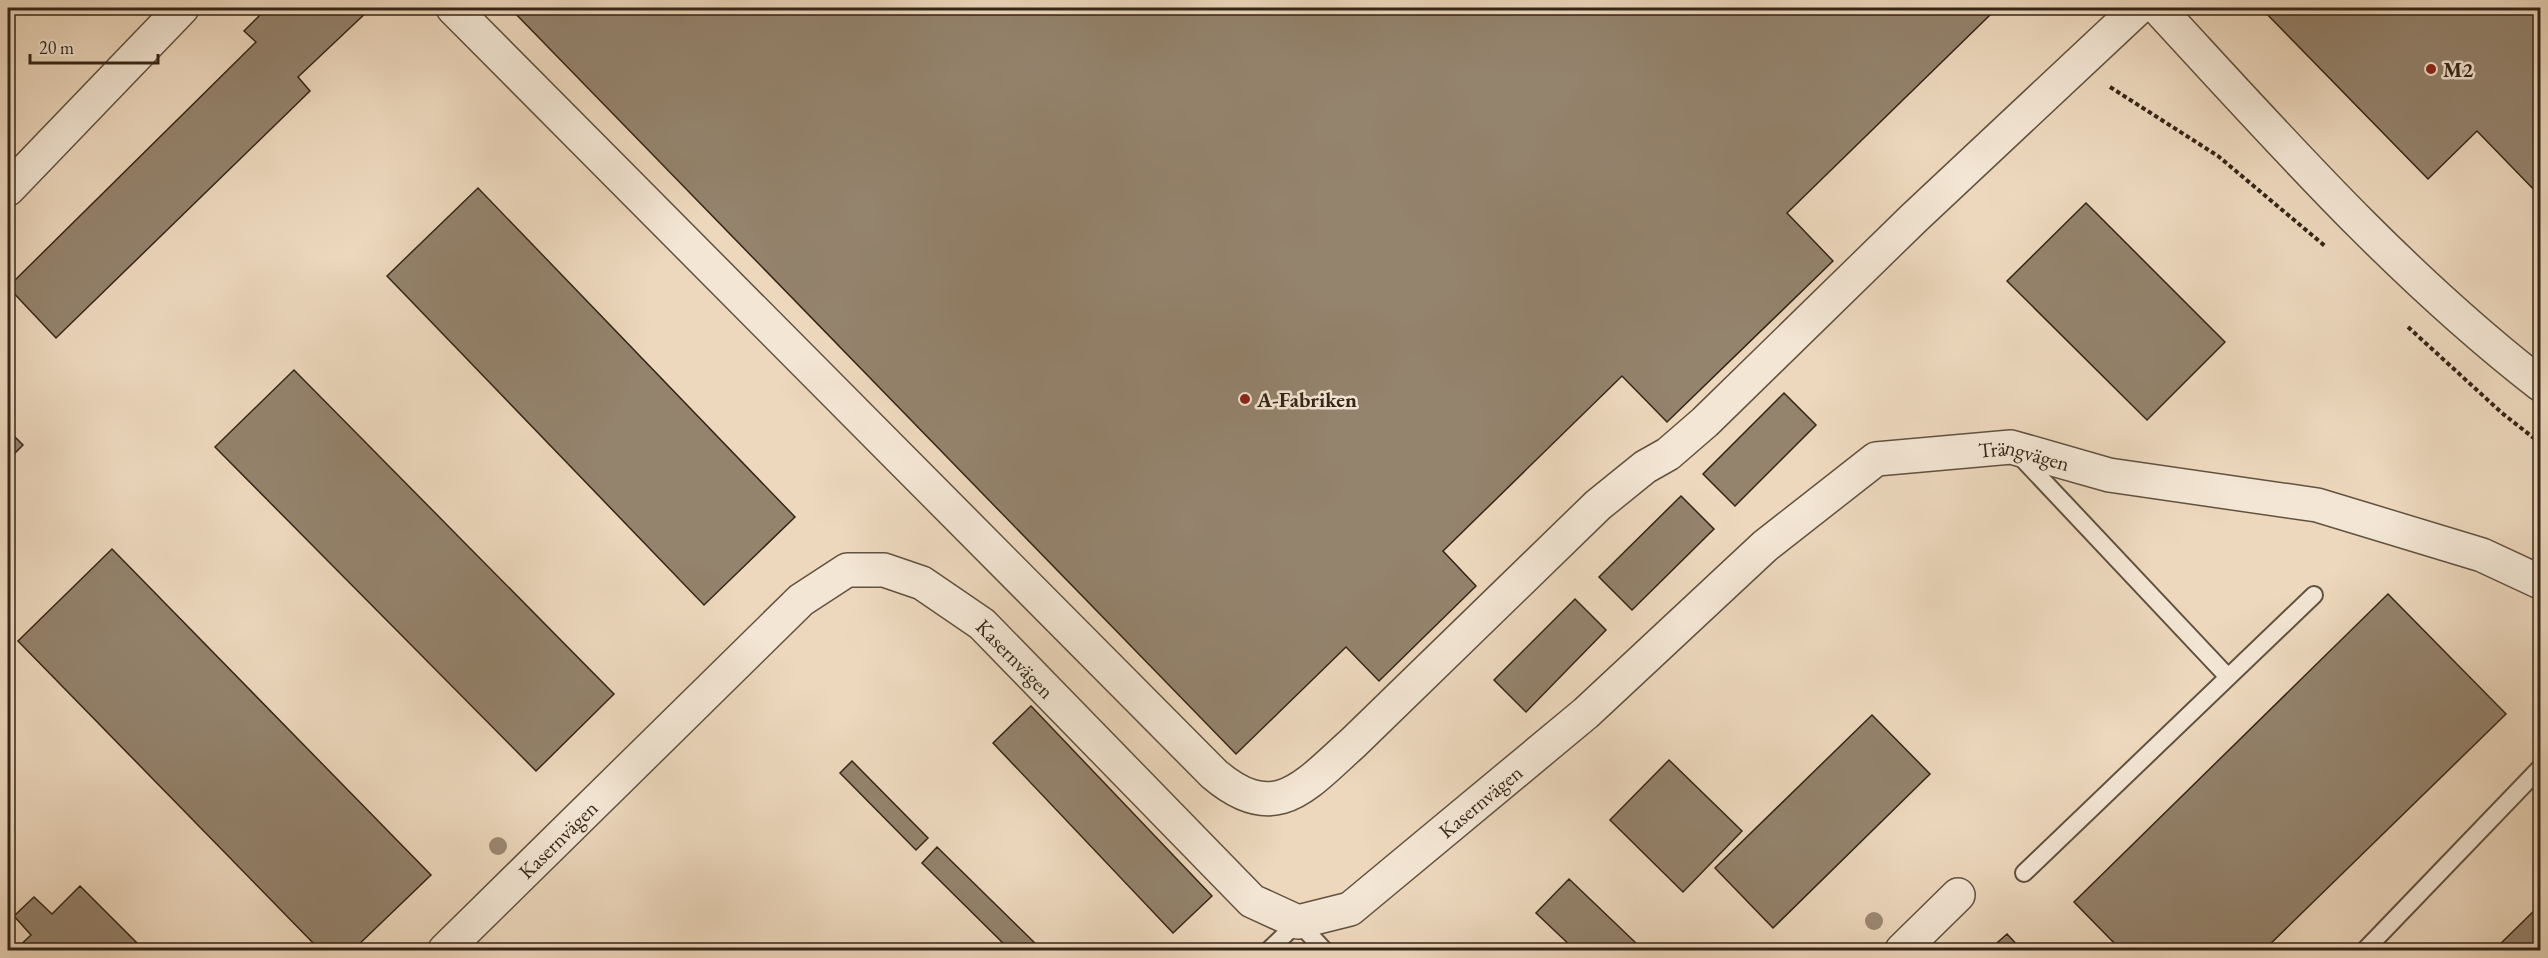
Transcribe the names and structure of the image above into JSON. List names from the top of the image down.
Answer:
{
  "streets": {
    "street": ["Trängvägen", "Kasernvägen"]
  },
  "crossings": [
    ["Trängvägen", "Kasernvägen"]
  ],
  "places": ["M2", "A-Fabriken"],
  "scale_bar": "20 m"
}
